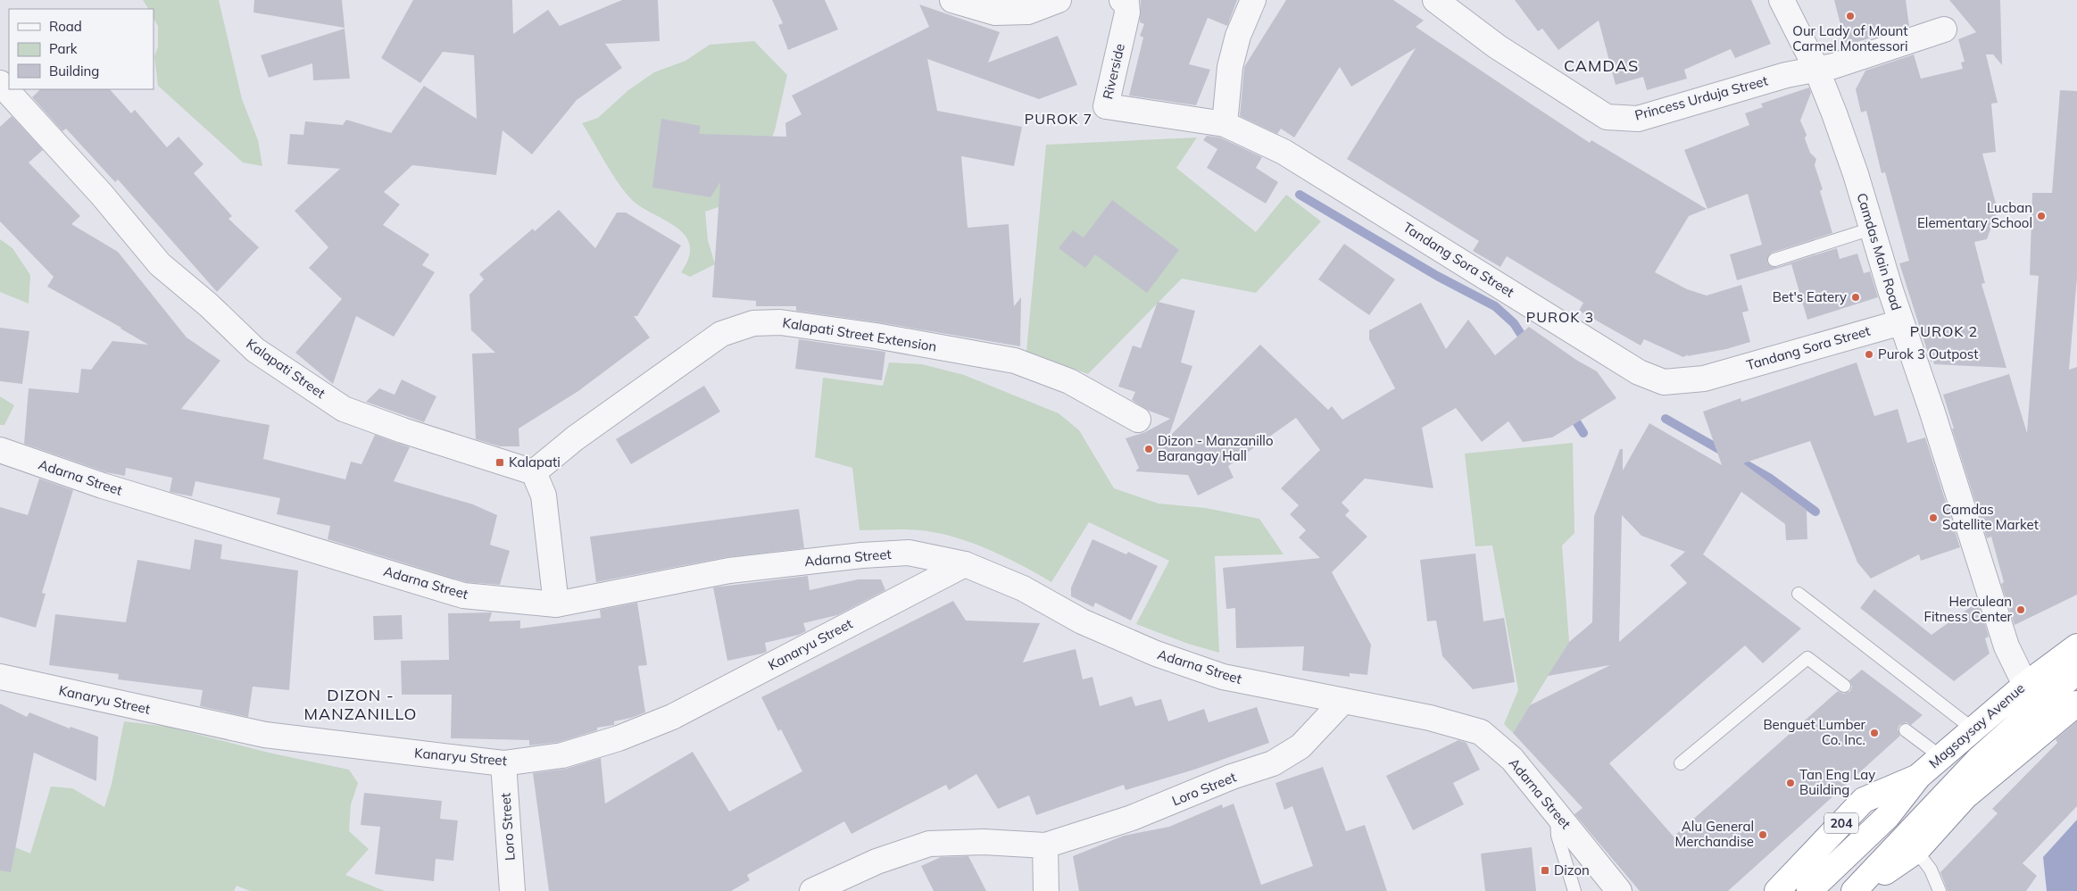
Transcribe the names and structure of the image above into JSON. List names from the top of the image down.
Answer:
{
  "streets": {
    "highway": ["Magsaysay Avenue", "204"],
    "street": [
      "Riverside",
      "Princess Urduja Street",
      "Camdas Main Road",
      "Tandang Sora Street",
      "Kalapati Street Extension",
      "Kalapati Street",
      "Adarna Street",
      "Kanaryu Street",
      "Loro Street"
    ]
  },
  "crossings": [
    ["Riverside", "Tandang Sora Street"],
    ["Princess Urduja Street", "Camdas Main Road"],
    ["Camdas Main Road", "Tandang Sora Street"],
    ["Camdas Main Road", "Magsaysay Avenue"],
    ["Kalapati Street Extension", "Kalapati Street"],
    ["Adarna Street", "Kanaryu Street"],
    ["Adarna Street", "Loro Street"],
    ["Kanaryu Street", "Loro Street"],
    ["Magsaysay Avenue", "204"]
  ],
  "districts": [
    "CAMDAS",
    "PUROK 7",
    "PUROK 3",
    "PUROK 2",
    "DIZON - MANZANILLO"
  ],
  "places": {
    "other": [
      "Our Lady of Mount Carmel Montessori",
      "Lucban Elementary School",
      "Bet's Eatery",
      "Purok 3 Outpost",
      "Dizon - Manzanillo Barangay Hall",
      "Camdas Satellite Market",
      "Herculean Fitness Center",
      "Benguet Lumber Co. Inc.",
      "Tan Eng Lay Building",
      "Alu General Merchandise"
    ],
    "transit": ["Kalapati", "Dizon"]
  },
  "legend": ["Road", "Park", "Building"]
}
